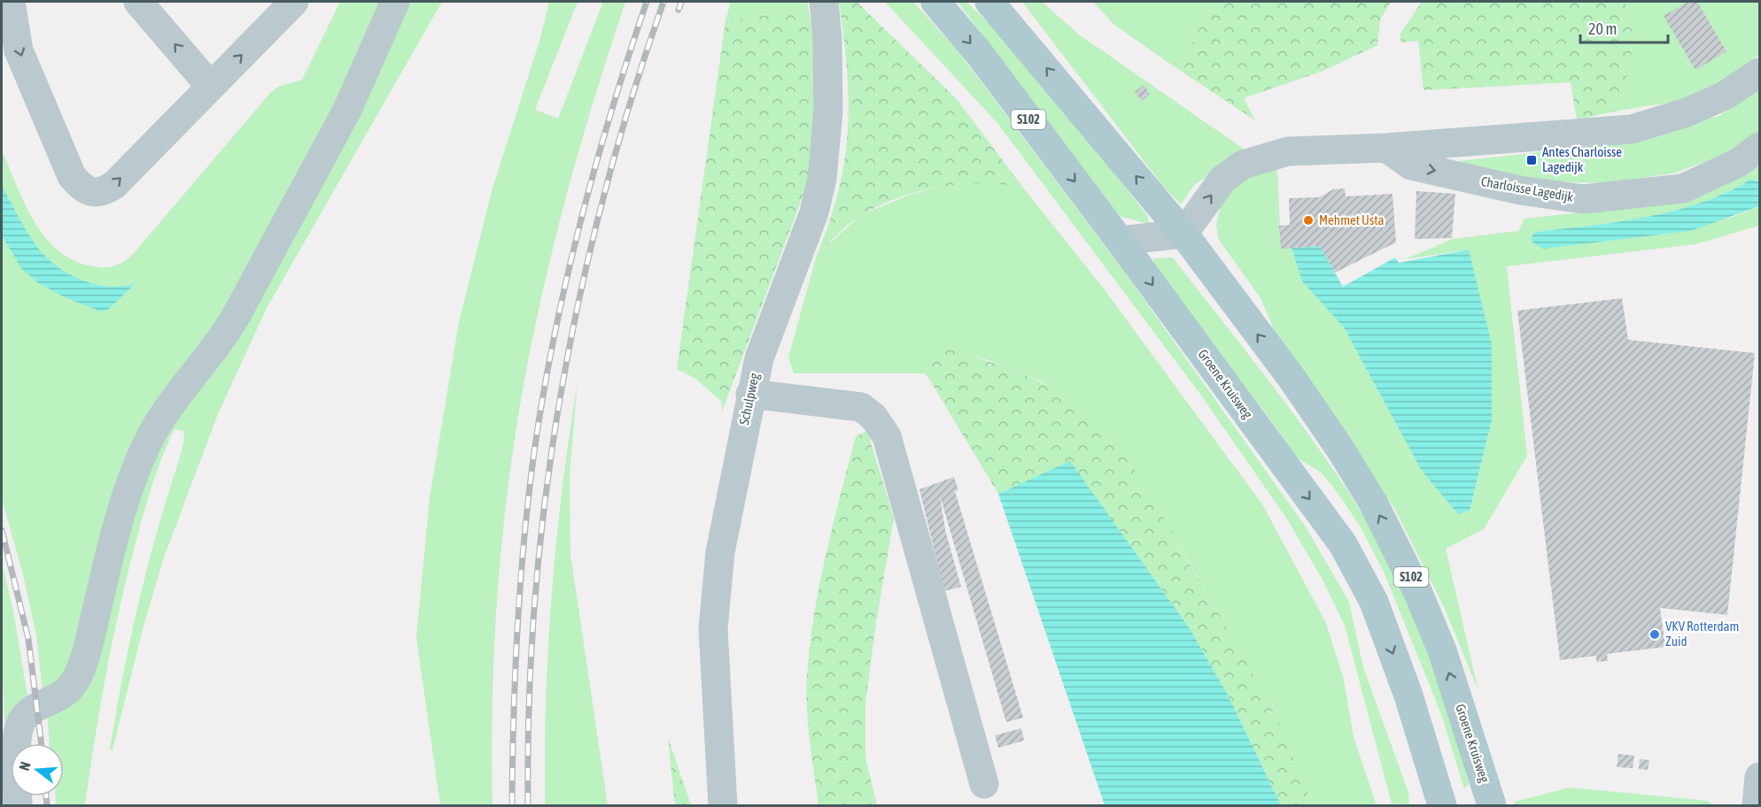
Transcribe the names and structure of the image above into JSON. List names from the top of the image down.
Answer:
{
  "streets": {
    "main road": ["S102", "Groene Kruisweg"],
    "street": ["Charloisse Lagedijk", "Schulpweg"]
  },
  "places": {
    "transit": ["Antes Charloisse Lagedijk"],
    "other": ["Mehmet Usta", "VKV Rotterdam Zuid"]
  },
  "scale_bar": "20 m",
  "north": "left"
}
